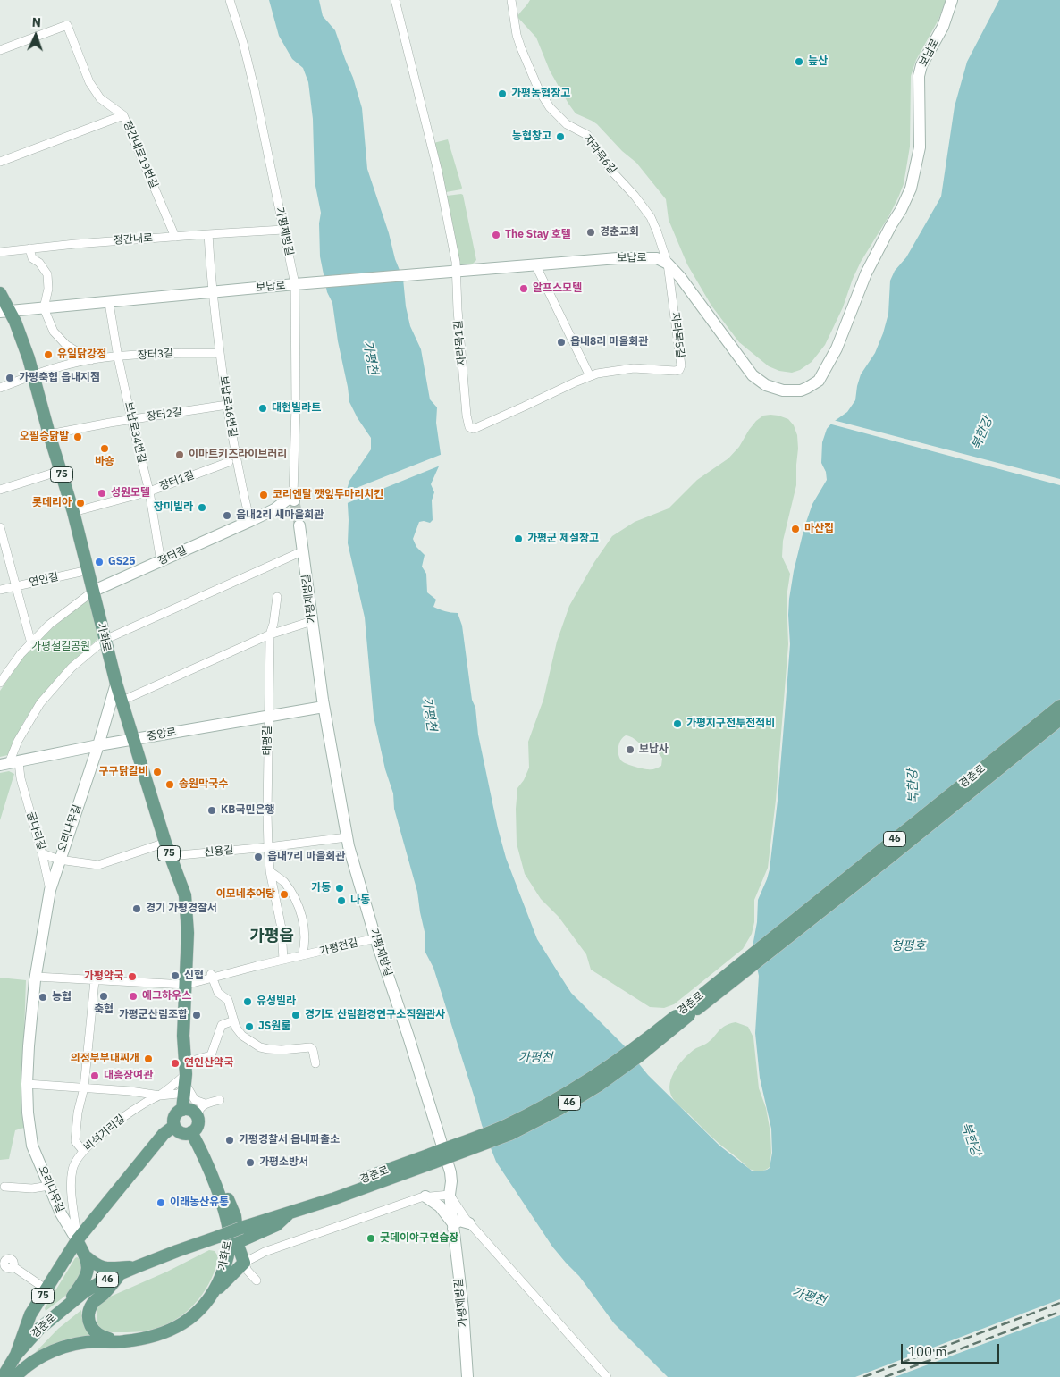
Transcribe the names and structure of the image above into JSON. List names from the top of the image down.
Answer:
{
  "streets": {
    "main road": [
      "75",
      "가화로",
      "경춘로",
      "46"
    ],
    "street": [
      "보납로",
      "정간내로19번길",
      "자라목6길",
      "가평제방길",
      "정간내로",
      "자라목5길",
      "자라목1길",
      "장터3길",
      "보납로46번길",
      "장터2길",
      "보납로34번길",
      "장터1길",
      "장터길",
      "연인길",
      "중앙로",
      "태평길",
      "오리나무길",
      "굴다리길",
      "신용길",
      "가평천길",
      "비석거리길"
    ]
  },
  "crossings": [
    ["보납로", "자라목6길"],
    ["보납로", "가평제방길"],
    ["보납로", "자라목5길"],
    ["보납로", "자라목1길"],
    ["보납로", "보납로46번길"],
    ["보납로", "보납로34번길"],
    ["보납로", "가화로"],
    ["정간내로19번길", "정간내로"],
    ["자라목6길", "자라목5길"],
    ["가평제방길", "정간내로"],
    ["가평제방길", "보납로46번길"],
    ["가평제방길", "장터길"],
    ["가평제방길", "중앙로"],
    ["가평제방길", "신용길"],
    ["가평제방길", "가평천길"],
    ["자라목5길", "자라목1길"],
    ["장터3길", "보납로46번길"],
    ["장터3길", "보납로34번길"],
    ["장터3길", "가화로"],
    ["보납로46번길", "장터2길"],
    ["보납로46번길", "장터길"],
    ["장터2길", "보납로34번길"],
    ["장터2길", "가화로"],
    ["보납로34번길", "장터1길"],
    ["보납로34번길", "장터길"],
    ["75", "가화로"],
    ["75", "경춘로"],
    ["75", "오리나무길"],
    ["75", "비석거리길"],
    ["장터1길", "가화로"],
    ["장터길", "가화로"],
    ["연인길", "가화로"],
    ["가화로", "중앙로"],
    ["가화로", "오리나무길"],
    ["가화로", "굴다리길"],
    ["가화로", "신용길"],
    ["가화로", "가평천길"],
    ["가화로", "비석거리길"],
    ["중앙로", "태평길"],
    ["중앙로", "오리나무길"],
    ["중앙로", "굴다리길"],
    ["태평길", "신용길"],
    ["오리나무길", "굴다리길"],
    ["오리나무길", "비석거리길"]
  ],
  "districts": ["가평읍"],
  "water": ["가평천", "북한강", "청평호"],
  "parks": ["가평철길공원"],
  "places": [
    "늪산",
    "가평농협창고",
    "농협창고",
    "경춘교회",
    "The Stay 호텔",
    "알프스모텔",
    "읍내8리 마을회관",
    "유일닭강정",
    "가평축협 읍내지점",
    "대현빌라트",
    "오필승닭발",
    "바숑",
    "이마트키즈라이브러리",
    "성원모텔",
    "코리엔탈 깻잎두마리치킨",
    "롯데리아",
    "장미빌라",
    "읍내2리 새마을회관",
    "마산집",
    "가평군 제설창고",
    "GS25",
    "가평지구전투전적비",
    "보납사",
    "구구닭갈비",
    "송원막국수",
    "KB국민은행",
    "읍내7리 마을회관",
    "가동",
    "이모네추어탕",
    "나동",
    "경기 가평경찰서",
    "신협",
    "가평약국",
    "축협",
    "에그하우스",
    "농협",
    "유성빌라",
    "가평군산림조합",
    "경기도 산림환경연구소직원관사",
    "JS원룸",
    "의정부부대찌개",
    "연인산약국",
    "대흥장여관",
    "가평경찰서 읍내파출소",
    "가평소방서",
    "이래농산유통",
    "굿데이야구연습장"
  ],
  "scale_bar": "100 m",
  "north": "top"
}
